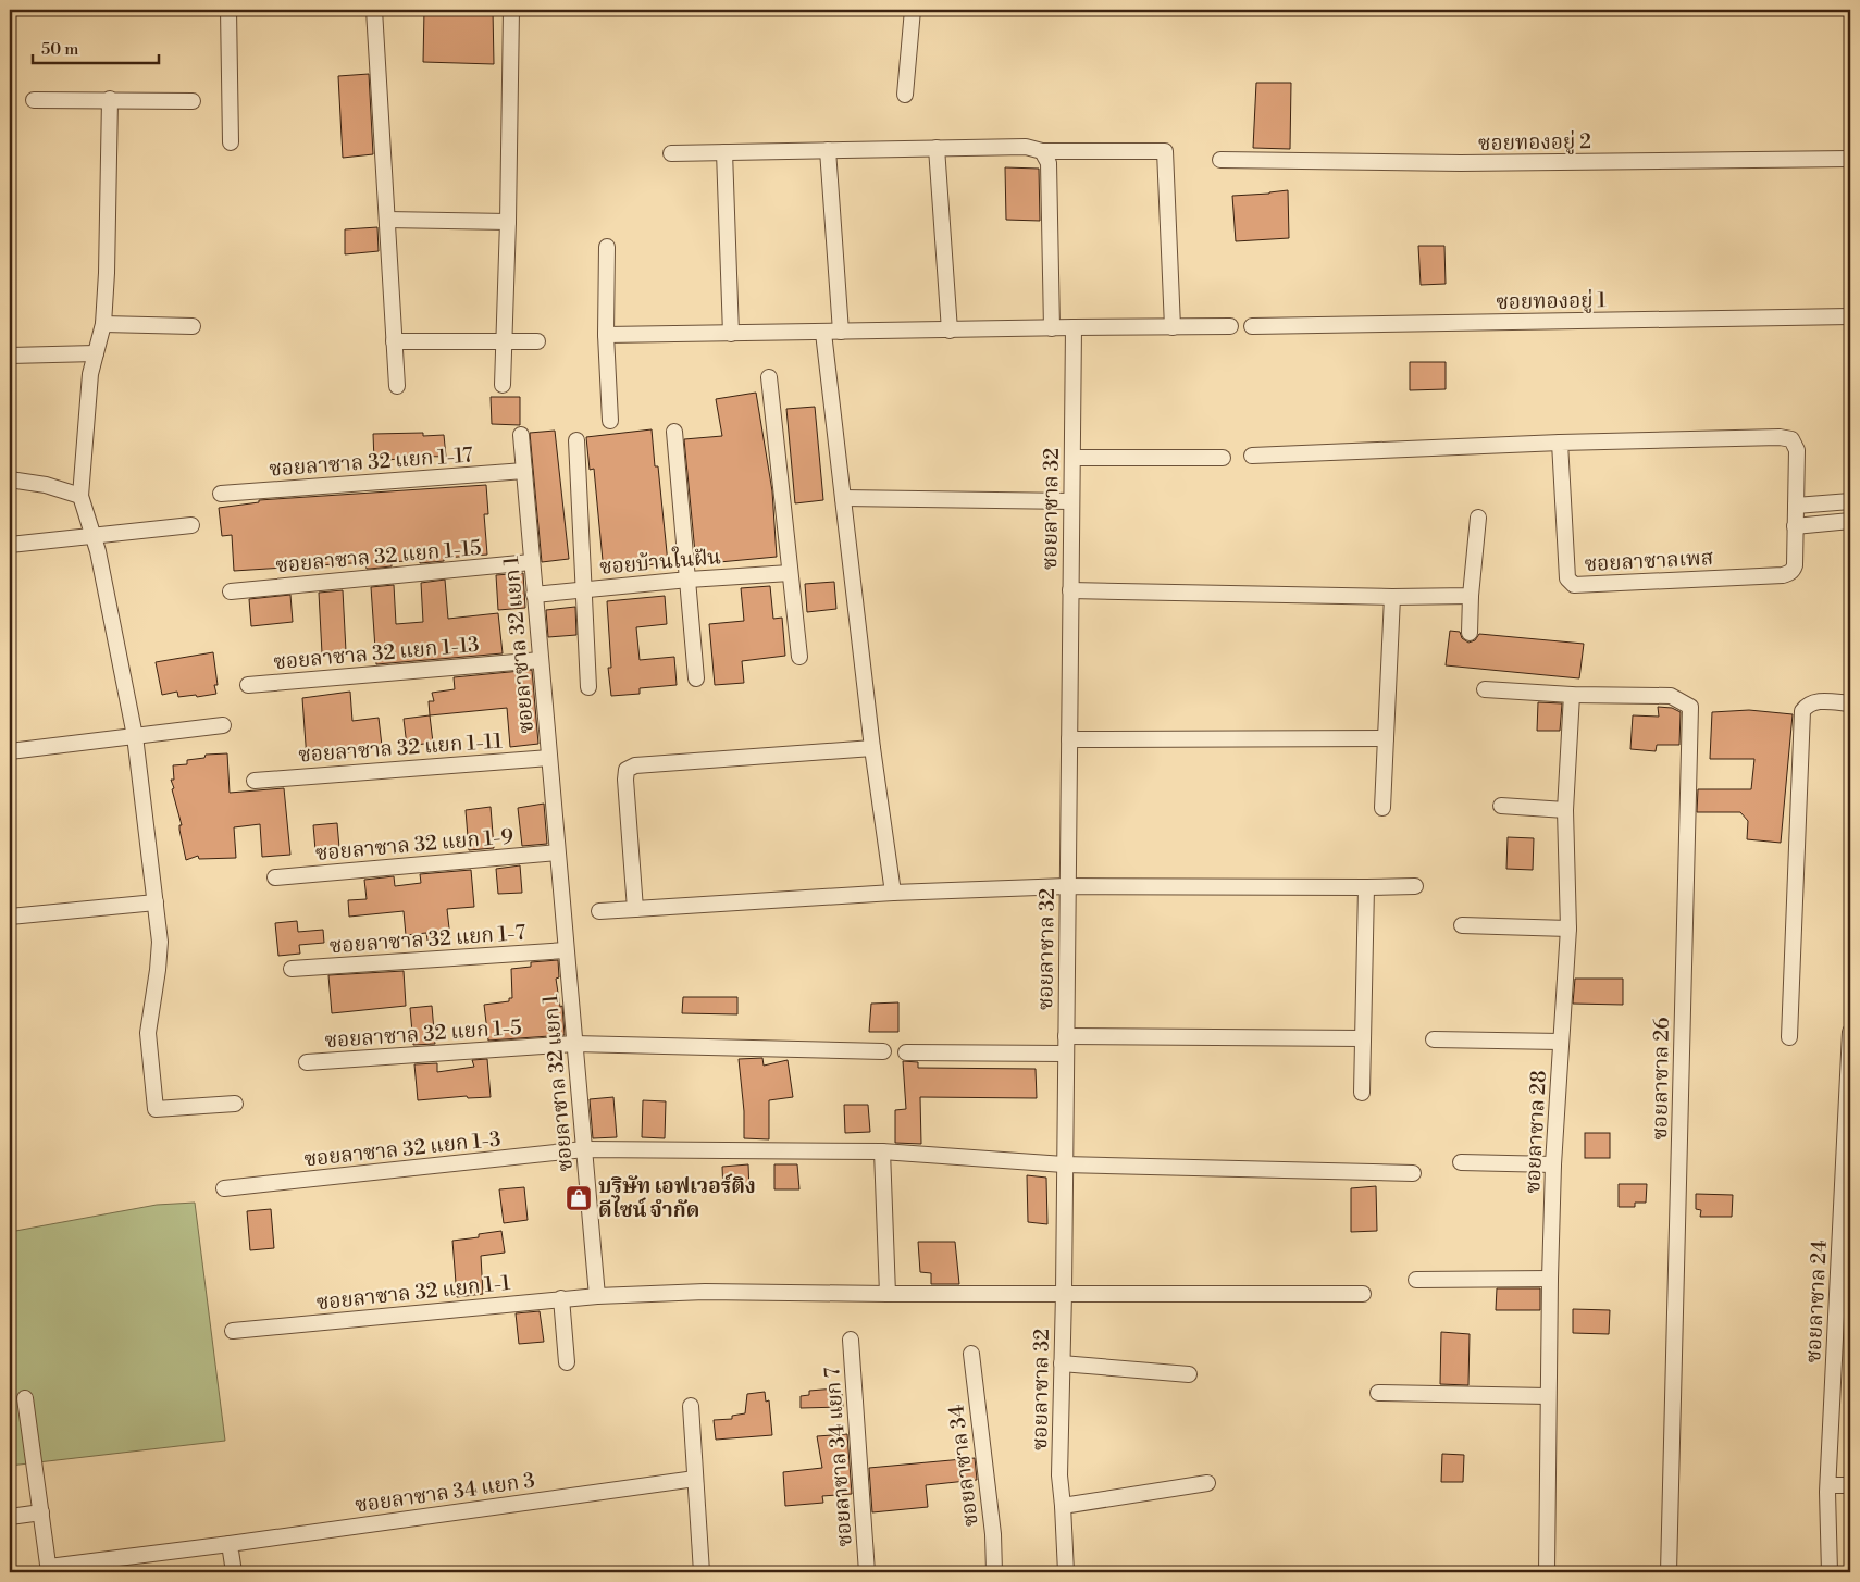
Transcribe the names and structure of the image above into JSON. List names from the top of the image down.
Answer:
{
  "streets": {
    "street": [
      "ซอยทองอยู่ 2",
      "ซอยทองอยู่ 1",
      "ซอยลาซาล 32 แยก 1-17",
      "ซอยลาซาล 32",
      "ซอยลาซาล 32 แยก 1-15",
      "ซอยลาซาลเพส",
      "ซอยบ้านในฝัน",
      "ซอยลาซาล 32 แยก 1",
      "ซอยลาซาล 32 แยก 1-13",
      "ซอยลาซาล 32 แยก 1-11",
      "ซอยลาซาล 32 แยก 1-9",
      "ซอยลาซาล 32 แยก 1-7",
      "ซอยลาซาล 32 แยก 1-5",
      "ซอยลาซาล 26",
      "ซอยลาซาล 28",
      "ซอยลาซาล 32 แยก 1-3",
      "ซอยลาซาล 32 แยก 1-1",
      "ซอยลาซาล 24",
      "ซอยลาซาล 34 แยก 7",
      "ซอยลาซาล 34",
      "ซอยลาซาล 34 แยก 3"
    ]
  },
  "crossings": [
    ["ซอยลาซาล 32 แยก 1-17", "ซอยลาซาล 32 แยก 1"],
    ["ซอยลาซาล 32", "ซอยลาซาล 32 แยก 1-3"],
    ["ซอยลาซาล 32 แยก 1-15", "ซอยลาซาล 32 แยก 1"],
    ["ซอยบ้านในฝัน", "ซอยลาซาล 32 แยก 1"],
    ["ซอยลาซาล 32 แยก 1", "ซอยลาซาล 32 แยก 1-13"],
    ["ซอยลาซาล 32 แยก 1", "ซอยลาซาล 32 แยก 1-11"],
    ["ซอยลาซาล 32 แยก 1", "ซอยลาซาล 32 แยก 1-9"],
    ["ซอยลาซาล 32 แยก 1", "ซอยลาซาล 32 แยก 1-7"],
    ["ซอยลาซาล 32 แยก 1", "ซอยลาซาล 32 แยก 1-5"],
    ["ซอยลาซาล 32 แยก 1", "ซอยลาซาล 32 แยก 1-3"],
    ["ซอยลาซาล 32 แยก 1", "ซอยลาซาล 32 แยก 1-1"],
    ["ซอยลาซาล 26", "ซอยลาซาล 28"]
  ],
  "places": {
    "shop": ["บริษัท เอฟเวอร์ติง ดีไซน์ จำกัด"]
  },
  "scale_bar": "50 m"
}
